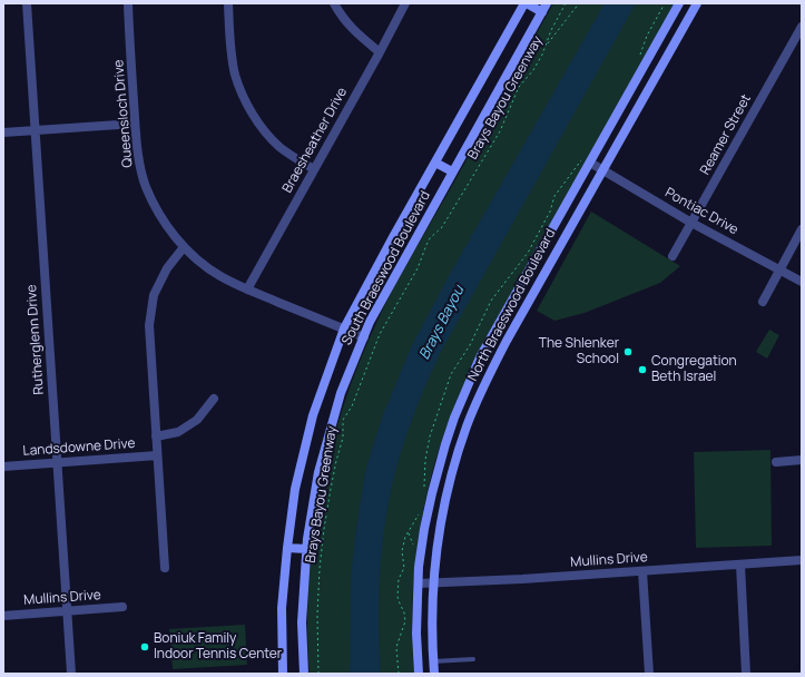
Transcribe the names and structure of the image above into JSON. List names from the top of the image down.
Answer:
{
  "streets": {
    "main road": ["South Braeswood Boulevard", "North Braeswood Boulevard"],
    "street": [
      "Queensloch Drive",
      "Reamer Street",
      "Braesheather Drive",
      "Pontiac Drive",
      "Rutherglenn Drive",
      "Landsdowne Drive",
      "Mullins Drive"
    ],
    "path": ["Brays Bayou Greenway"]
  },
  "crossings": [
    ["Queensloch Drive", "Braesheather Drive"],
    ["Queensloch Drive", "South Braeswood Boulevard"],
    ["Reamer Street", "Pontiac Drive"],
    ["Pontiac Drive", "North Braeswood Boulevard"],
    ["North Braeswood Boulevard", "Mullins Drive"],
    ["Rutherglenn Drive", "Landsdowne Drive"],
    ["Rutherglenn Drive", "Mullins Drive"]
  ],
  "water": ["Brays Bayou"],
  "places": ["The Shlenker School", "Congregation Beth Israel", "Boniuk Family Indoor Tennis Center"]
}
